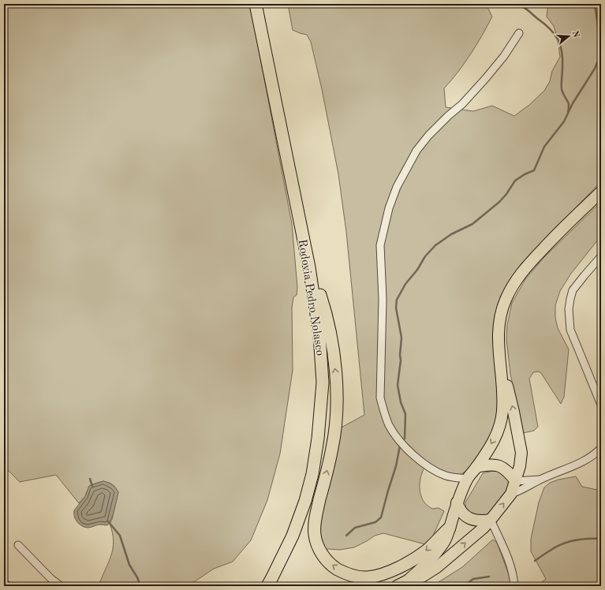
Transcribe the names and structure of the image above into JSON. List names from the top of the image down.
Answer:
{
  "streets": {
    "highway": ["Rodovia Pedro Nolasco"]
  },
  "north": "right"
}
